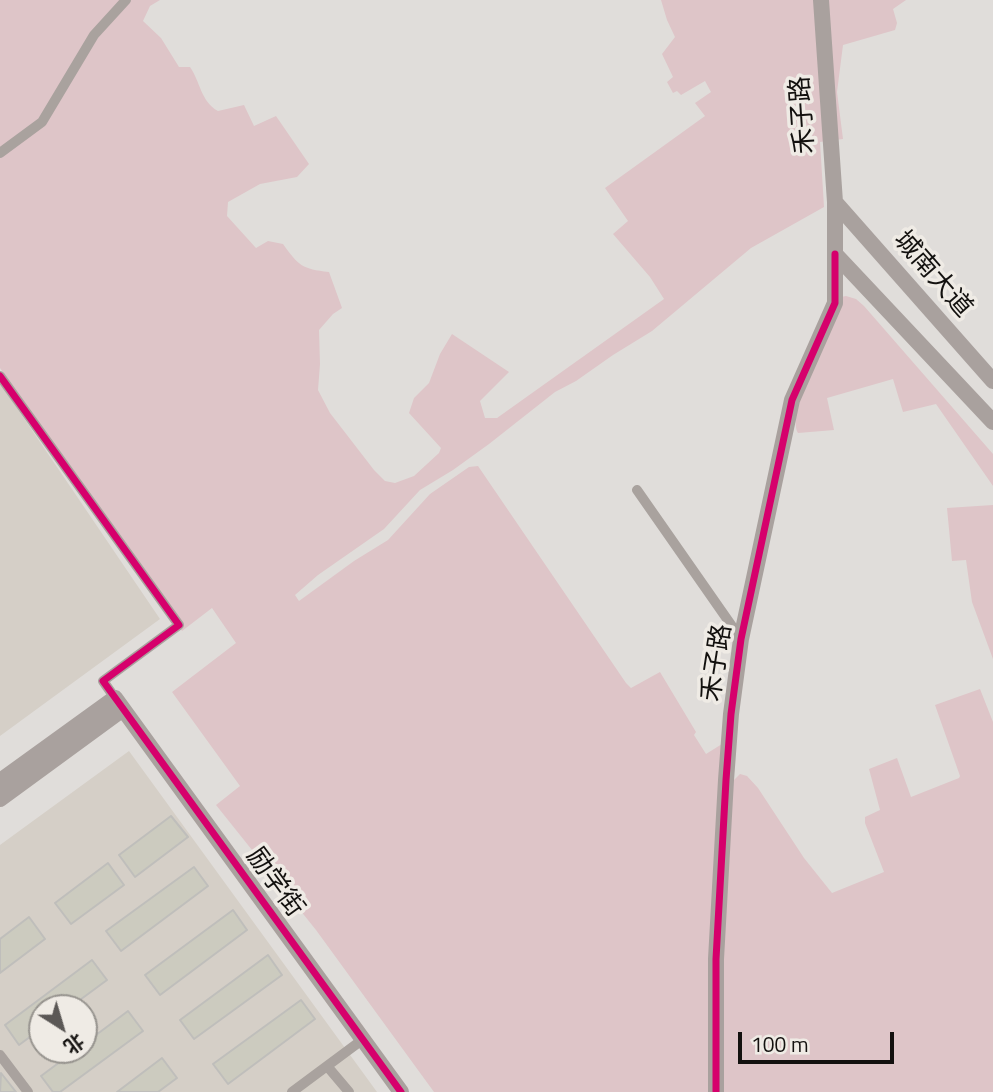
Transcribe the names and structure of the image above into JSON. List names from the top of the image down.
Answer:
{
  "streets": {
    "street": ["禾子路", "城南大道", "励学街"]
  },
  "crossings": [
    ["禾子路", "城南大道"]
  ],
  "scale_bar": "100 m",
  "north": "bottom right"
}
